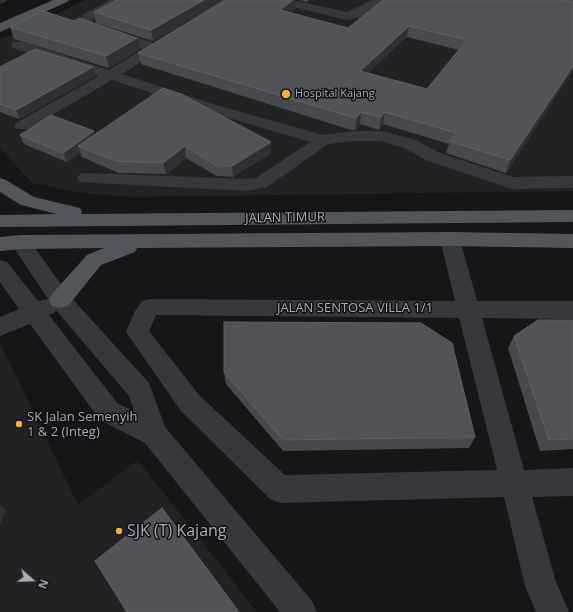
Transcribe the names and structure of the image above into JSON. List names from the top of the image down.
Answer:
{
  "streets": {
    "main road": ["JALAN TIMUR"],
    "street": ["JALAN SENTOSA VILLA 1/1"]
  },
  "places": ["Hospital Kajang", "SK Jalan Semenyih 1 & 2 (Integ)", "SJK (T) Kajang"],
  "north": "right"
}
